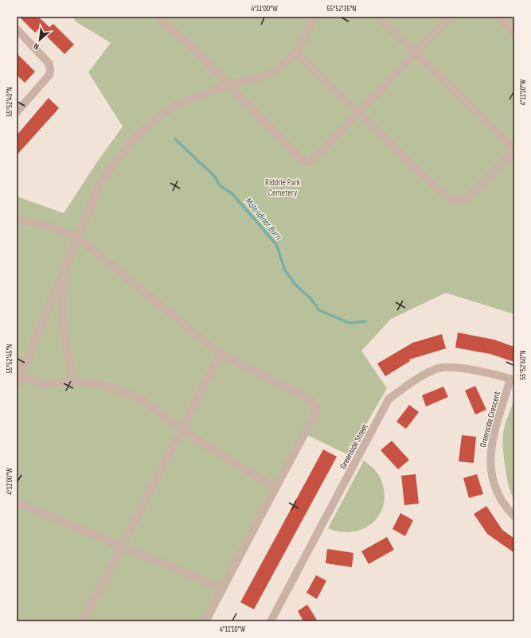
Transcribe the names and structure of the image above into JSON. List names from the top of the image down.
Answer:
{
  "streets": {
    "street": ["Greenside Crescent", "Greenside Street"]
  },
  "crossings": [
    ["Greenside Crescent", "Greenside Street"]
  ],
  "water": ["Molendinar Burn"],
  "parks": ["Riddrie Park Cemetery"],
  "north": "bottom left",
  "coordinates": [
    "4°11'00\"W",
    "55°52'35\"N",
    "4°11'10\"W",
    "55°52'40\"N",
    "55°52'45\"N"
  ]
}
